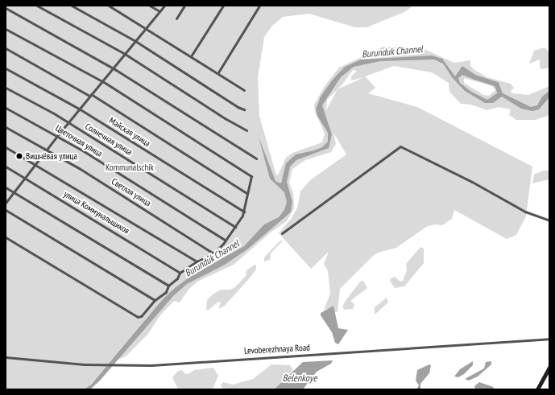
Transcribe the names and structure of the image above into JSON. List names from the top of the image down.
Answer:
{
  "streets": {
    "street": [
      "Майская улица",
      "Солнечная улица",
      "Цветочная улица",
      "Светлая улица",
      "улица Коммунальщиков",
      "Levoberezhnaya Road"
    ]
  },
  "water": ["Burunduk Channel", "Belenkoye"],
  "parks": ["Kommunalschik"],
  "places": ["Вишнёвая улица"]
}
